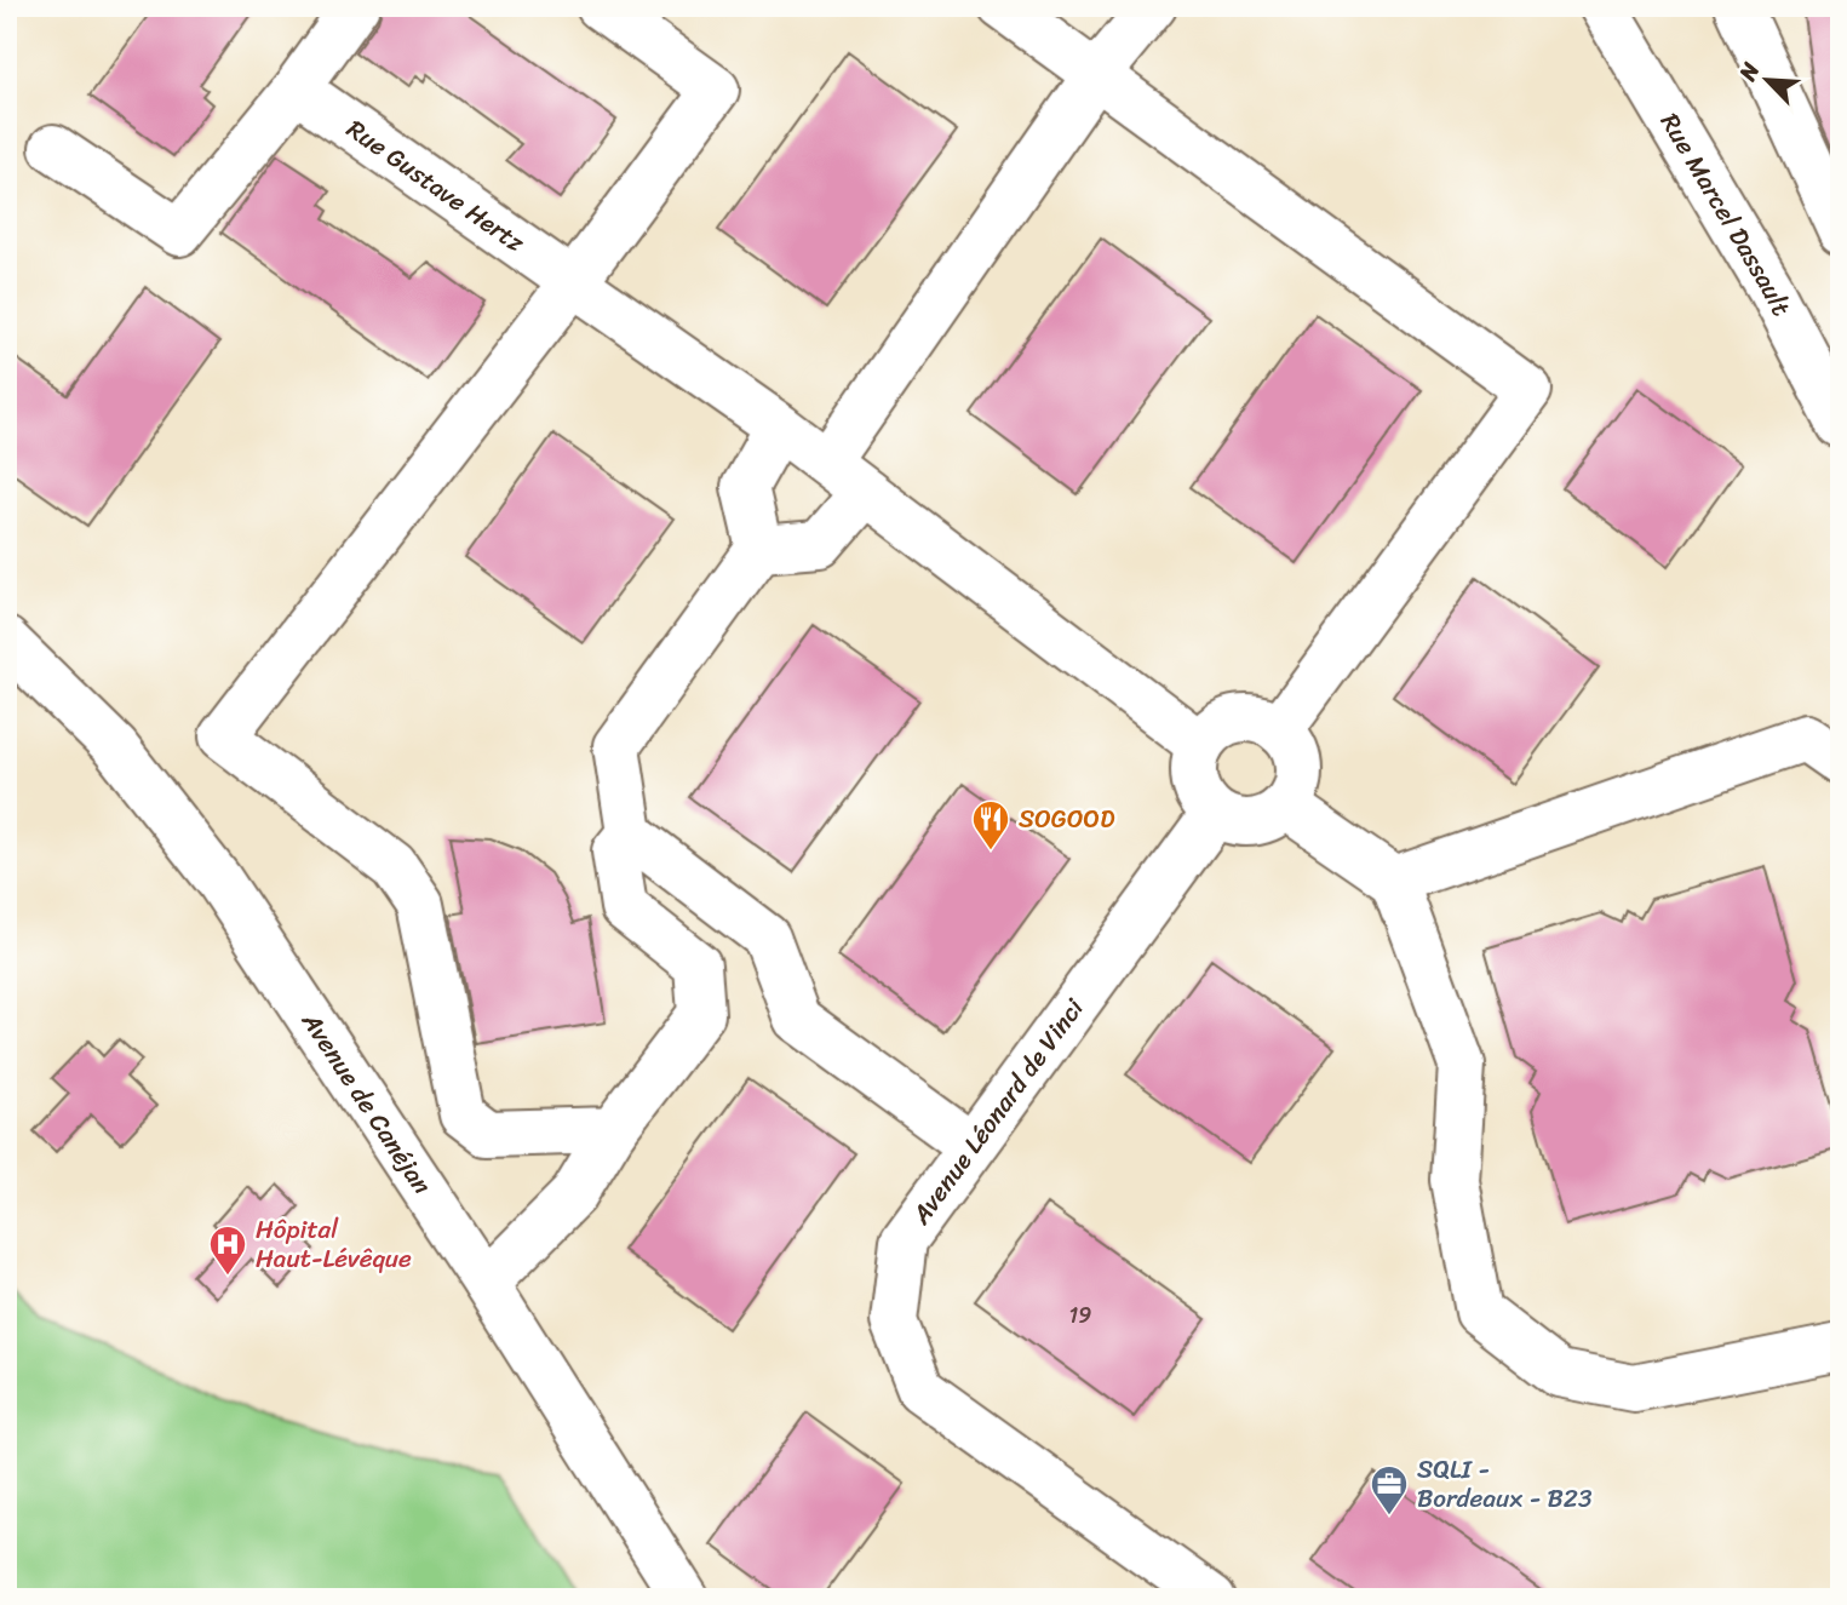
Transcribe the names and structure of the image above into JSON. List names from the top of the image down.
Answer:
{
  "streets": {
    "street": [
      "Rue Gustave Hertz",
      "Rue Marcel Dassault",
      "Avenue de Canéjan",
      "Avenue Léonard de Vinci"
    ]
  },
  "crossings": [
    ["Rue Gustave Hertz", "Avenue Léonard de Vinci"]
  ],
  "places": {
    "restaurant": ["SOGOOD"],
    "hospital": ["Hôpital Haut-Lévêque"],
    "office": ["SQLI - Bordeaux - B23"]
  },
  "house_numbers": ["19"],
  "north": "top left"
}
